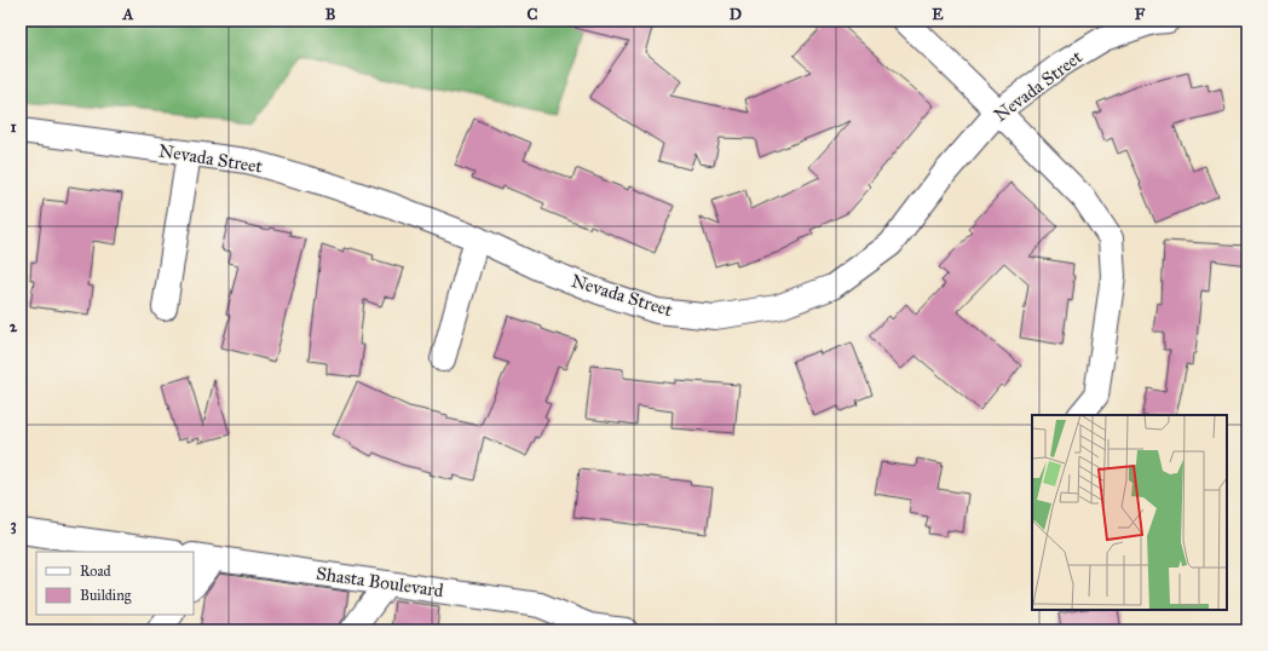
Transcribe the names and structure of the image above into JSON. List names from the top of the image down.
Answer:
{
  "streets": {
    "street": ["Nevada Street", "Shasta Boulevard"]
  },
  "legend": ["Road", "Building"],
  "grid": {
    "columns": [
      "A",
      "B",
      "C",
      "D",
      "E",
      "F"
    ],
    "rows": ["1", "2", "3"]
  }
}
